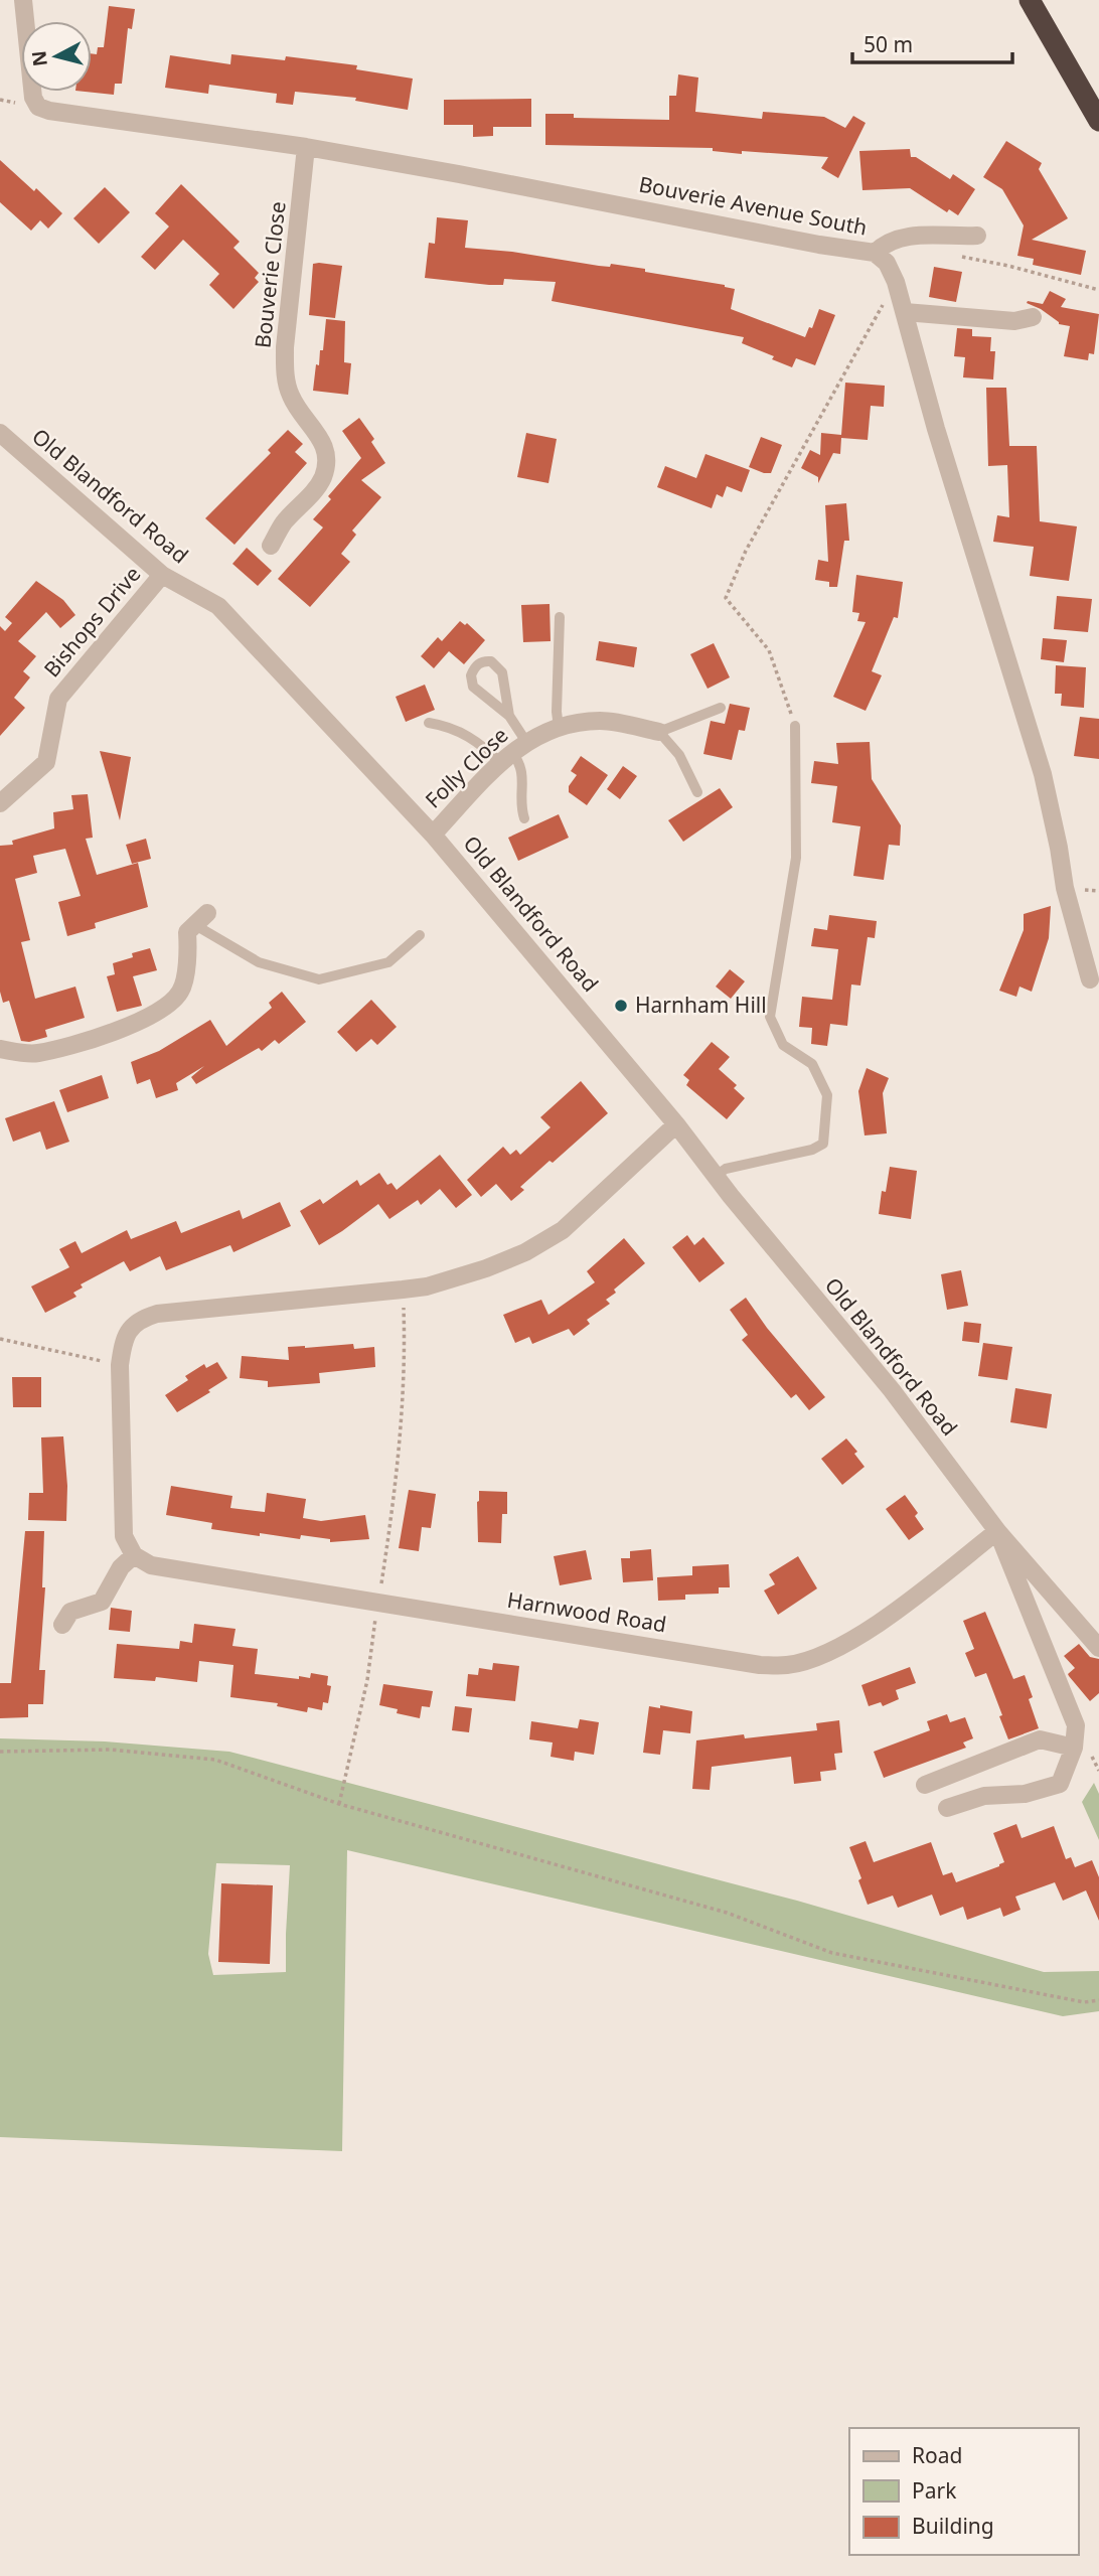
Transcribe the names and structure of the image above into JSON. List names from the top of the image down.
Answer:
{
  "streets": {
    "street": [
      "Bouverie Avenue South",
      "Bouverie Close",
      "Old Blandford Road",
      "Bishops Drive",
      "Folly Close",
      "Harnwood Road"
    ]
  },
  "crossings": [
    ["Bouverie Avenue South", "Bouverie Close"],
    ["Old Blandford Road", "Bishops Drive"],
    ["Old Blandford Road", "Folly Close"],
    ["Old Blandford Road", "Harnwood Road"]
  ],
  "places": ["Harnham Hill"],
  "legend": ["Road", "Park", "Building"],
  "scale_bar": "50 m",
  "north": "left"
}
